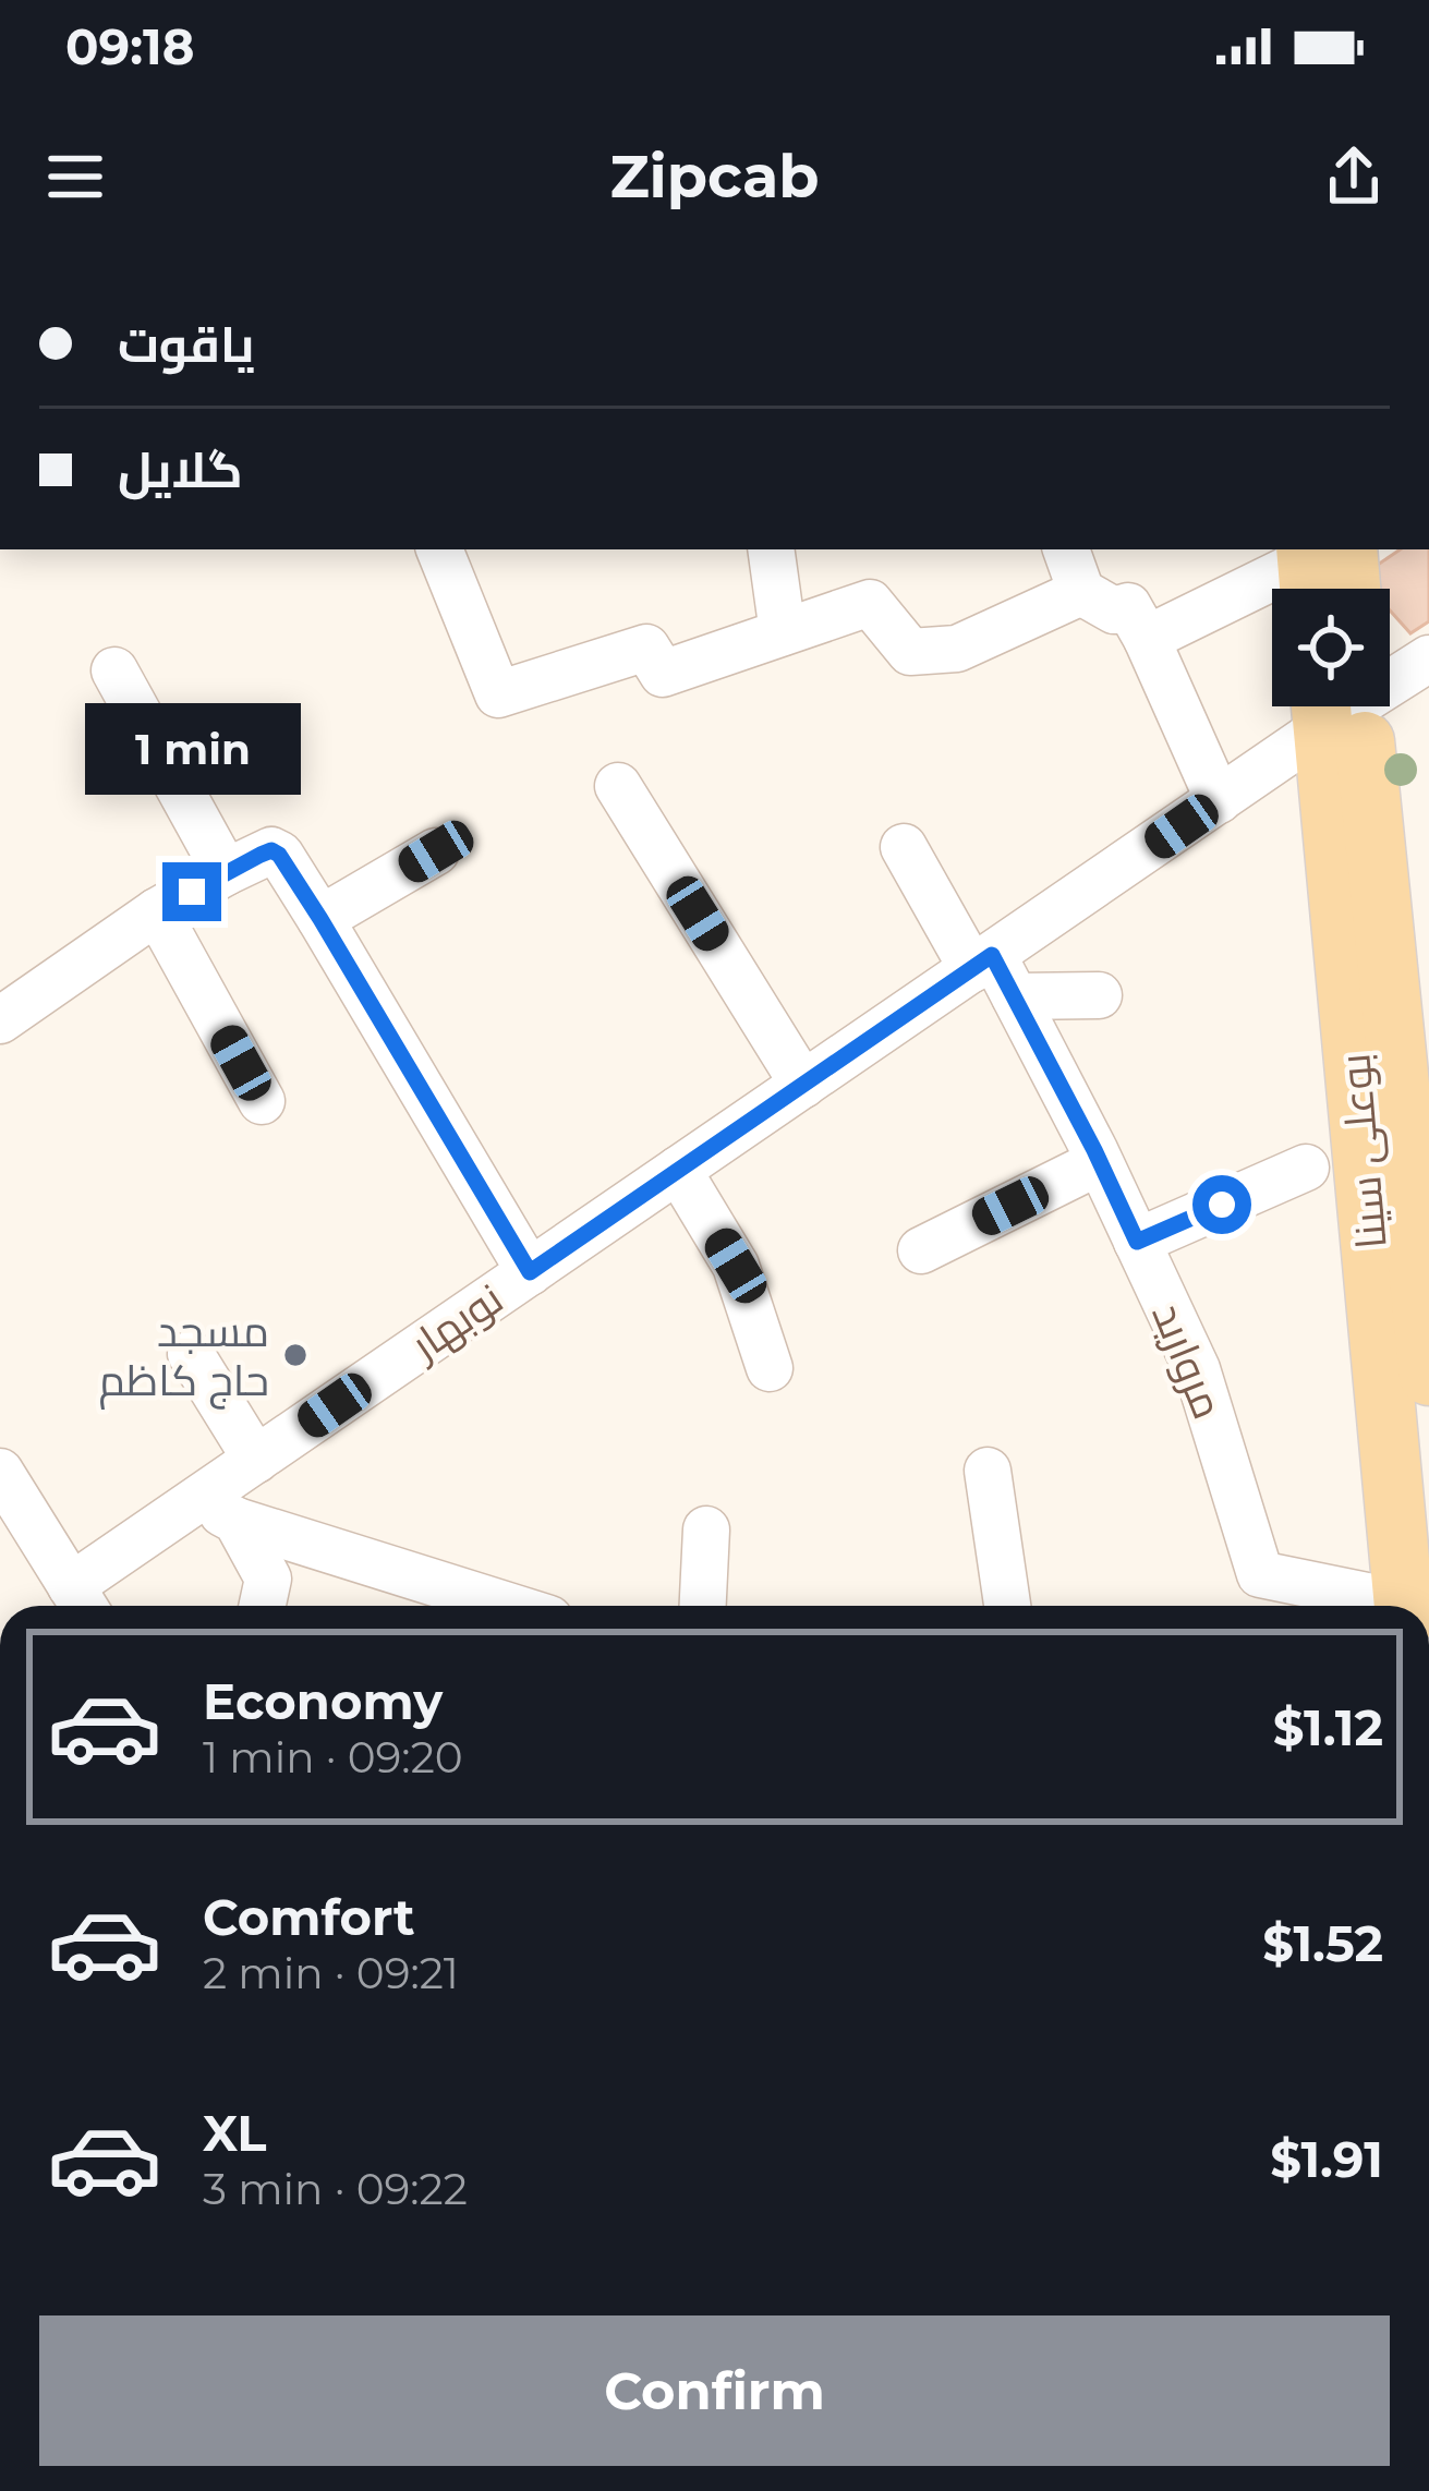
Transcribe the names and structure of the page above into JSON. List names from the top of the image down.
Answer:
{
  "streets": {
    "main road": ["بوعلی سینا"],
    "street": ["نوبهار", "مروارید"]
  },
  "crossings": [
    ["نوبهار", "مروارید"]
  ],
  "places": ["مسجد حاج کاظم"],
  "page": {
    "status": "09:18",
    "header": "Zipcab",
    "banner": ["یاقوت", "گلایل"],
    "bubble": "1 min",
    "list": [
      {
        "name": "Economy",
        "note": "1 min · 09:20",
        "value": "$1.12"
      },
      {
        "name": "Comfort",
        "note": "2 min · 09:21",
        "value": "$1.52"
      },
      {
        "name": "XL",
        "note": "3 min · 09:22",
        "value": "$1.91"
      }
    ],
    "buttons": "Confirm"
  }
}
